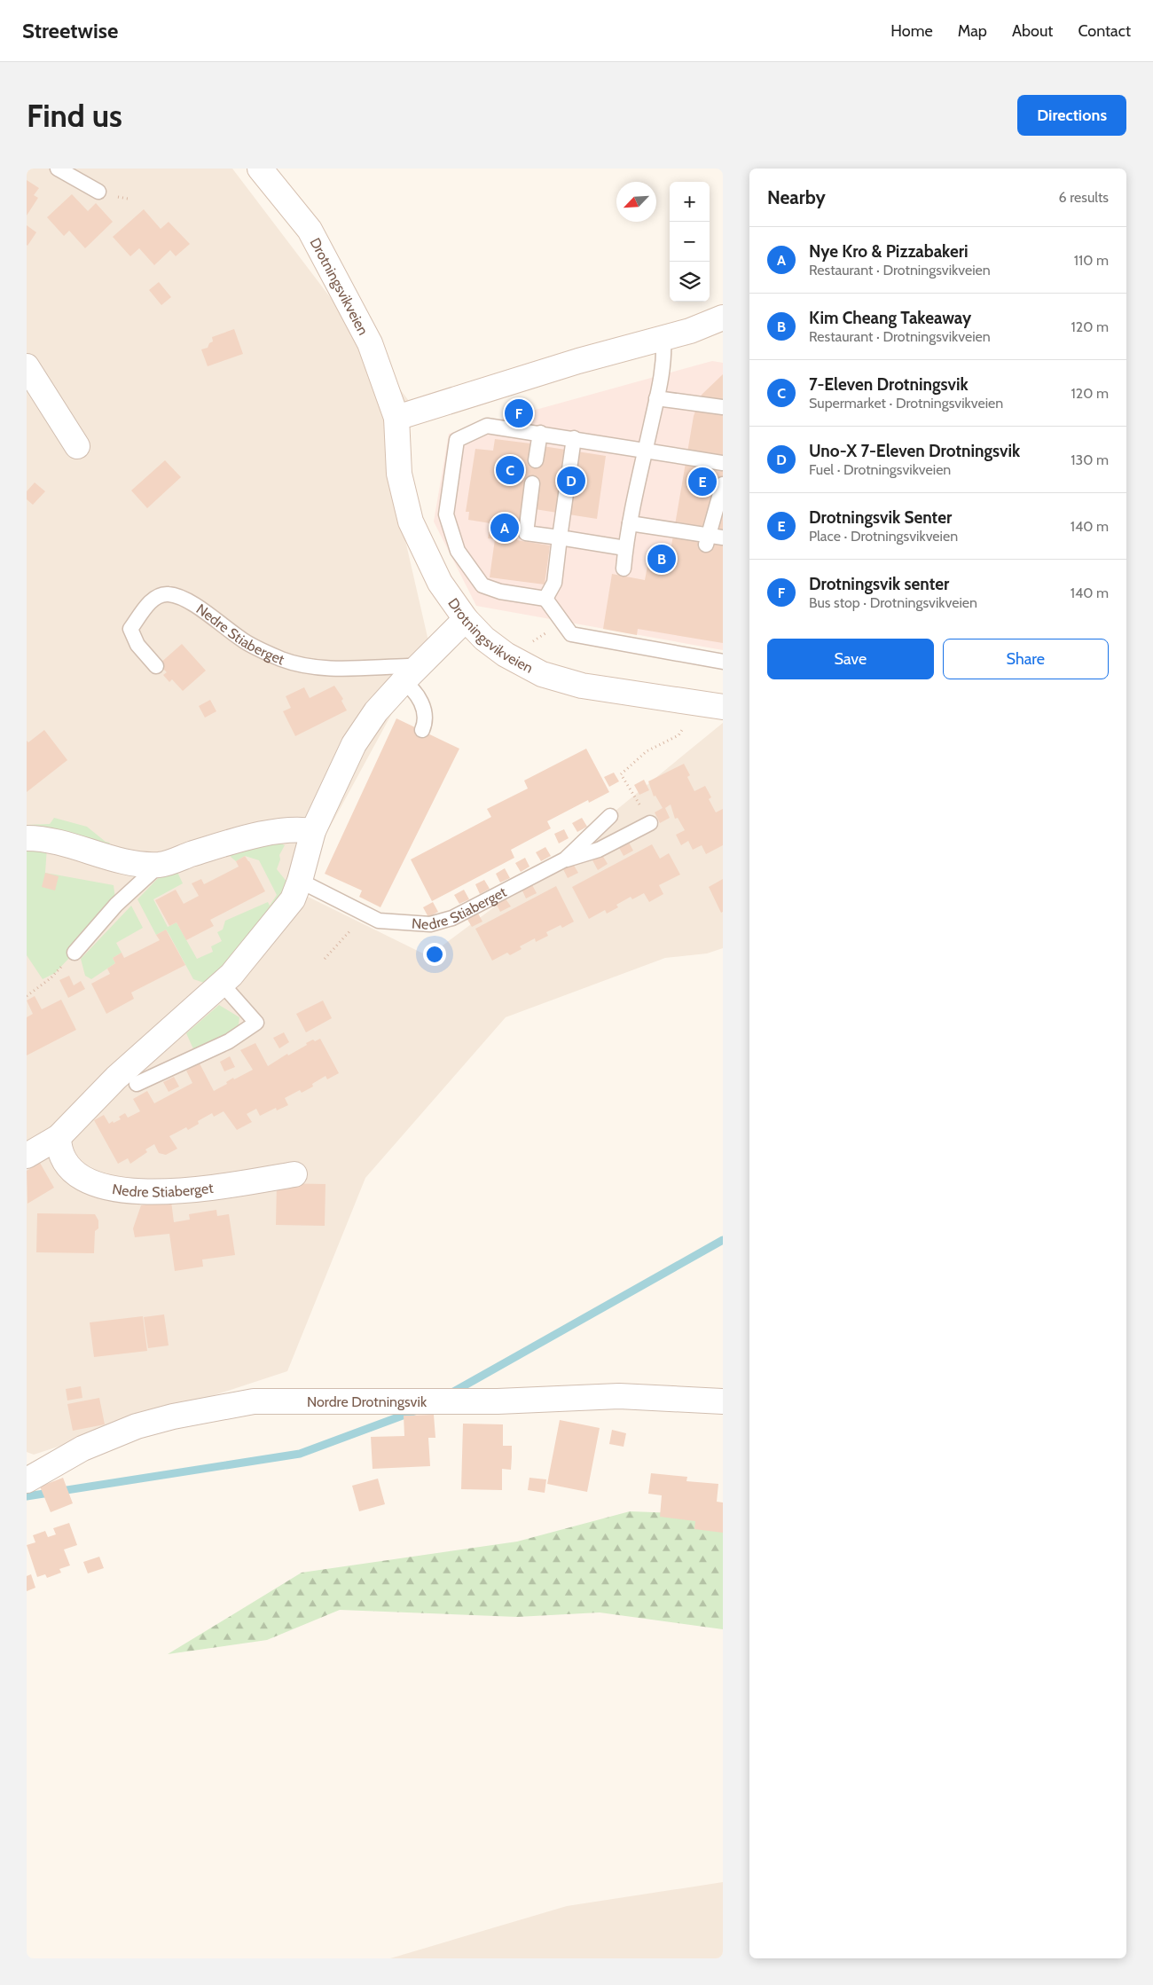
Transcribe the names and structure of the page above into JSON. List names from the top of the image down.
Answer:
{
  "streets": {
    "street": ["Drotningsvikveien", "Nedre Stiaberget", "Nordre Drotningsvik"]
  },
  "north": "bottom left",
  "page": {
    "header": "Streetwise",
    "nav": [
      "Home",
      "Map",
      "About",
      "Contact"
    ],
    "buttons": [
      "Directions",
      ["Save", "Share"]
    ],
    "title": "Find us",
    "heading": ["Nearby", "6 results"],
    "map_buttons": ["+", "−"],
    "list": [
      {
        "mark": "A",
        "name": "Nye Kro & Pizzabakeri",
        "note": "Restaurant · Drotningsvikveien",
        "value": "110 m"
      },
      {
        "mark": "B",
        "name": "Kim Cheang Takeaway",
        "note": "Restaurant · Drotningsvikveien",
        "value": "120 m"
      },
      {
        "mark": "C",
        "name": "7-Eleven Drotningsvik",
        "note": "Supermarket · Drotningsvikveien",
        "value": "120 m"
      },
      {
        "mark": "D",
        "name": "Uno-X 7-Eleven Drotningsvik",
        "note": "Fuel · Drotningsvikveien",
        "value": "130 m"
      },
      {
        "mark": "E",
        "name": "Drotningsvik Senter",
        "note": "Place · Drotningsvikveien",
        "value": "140 m"
      },
      {
        "mark": "F",
        "name": "Drotningsvik senter",
        "note": "Bus stop · Drotningsvikveien",
        "value": "140 m"
      }
    ],
    "pins": [
      "F",
      "C",
      "D",
      "E",
      "A",
      "B"
    ]
  }
}
